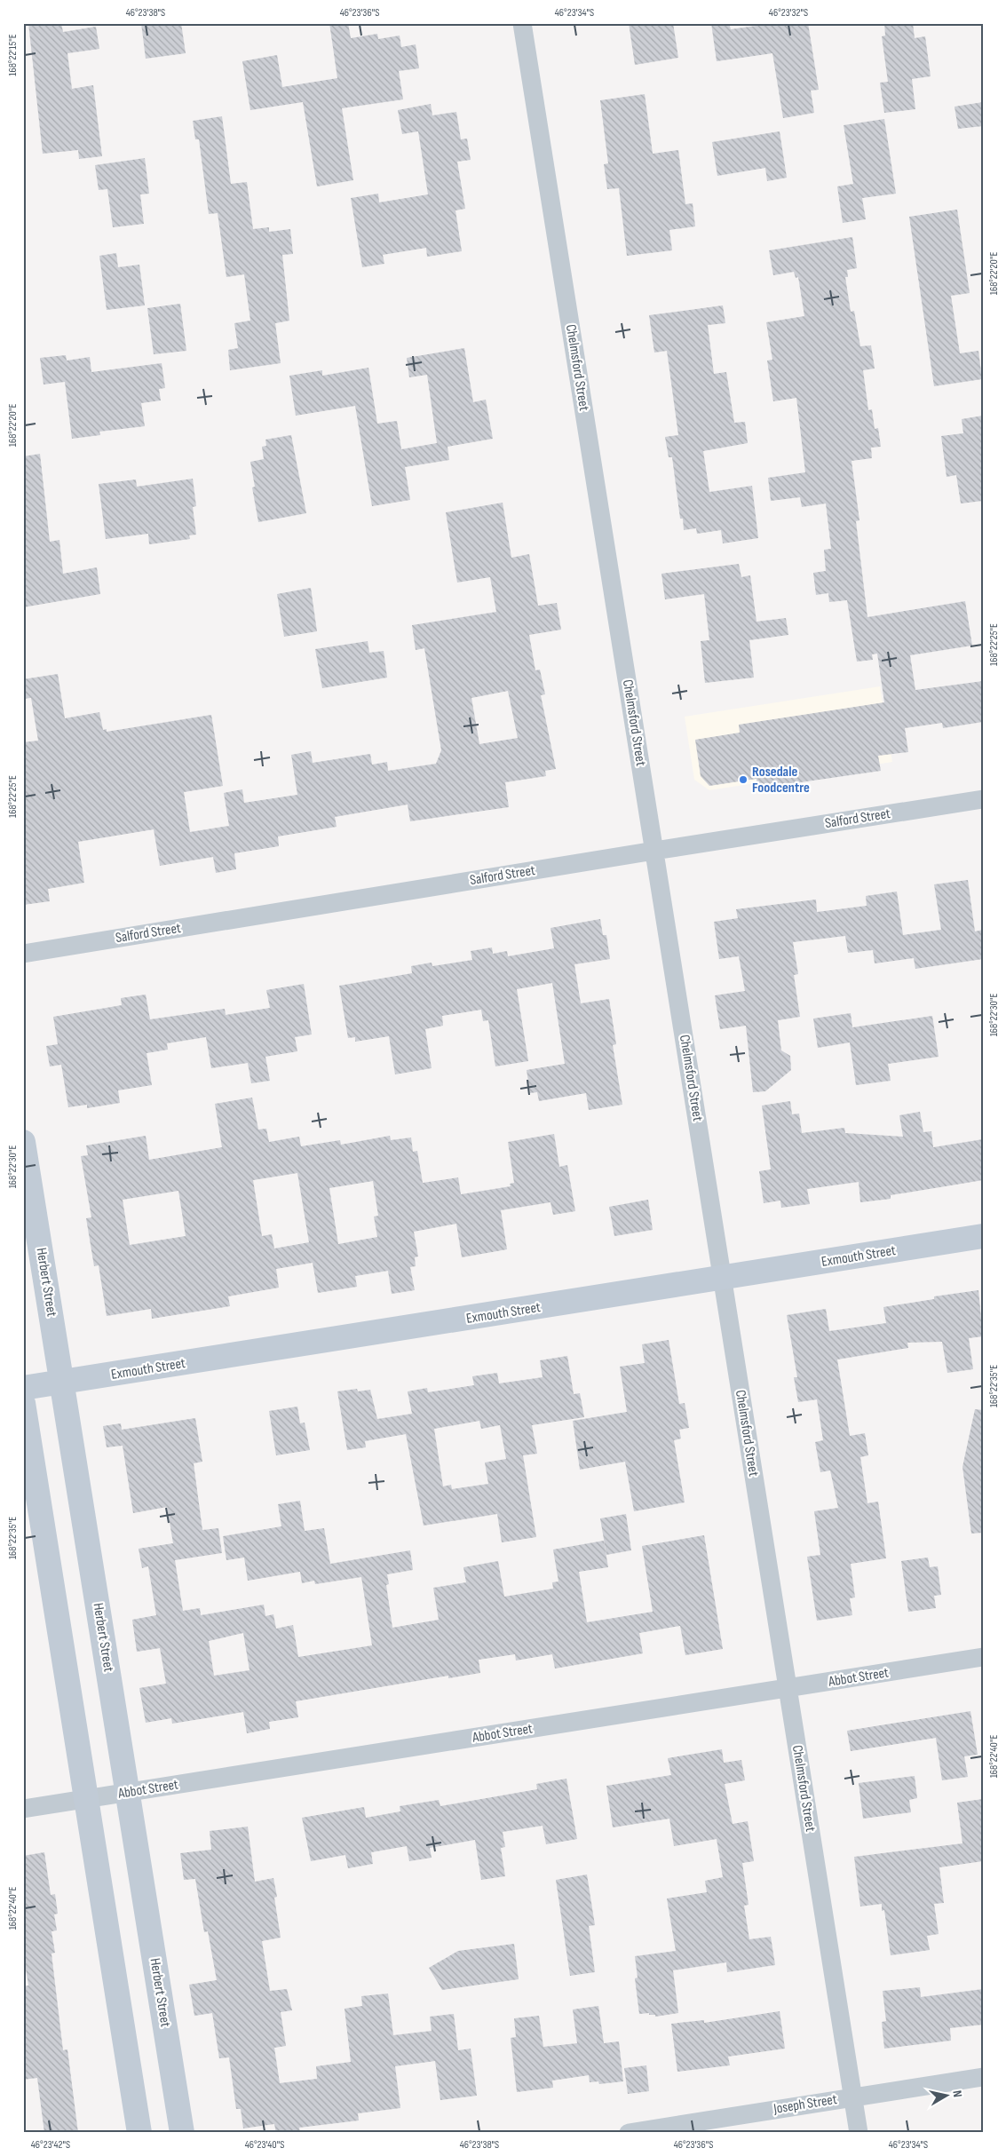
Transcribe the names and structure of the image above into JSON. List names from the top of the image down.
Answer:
{
  "streets": {
    "street": [
      "Chelmsford Street",
      "Salford Street",
      "Exmouth Street",
      "Herbert Street",
      "Abbot Street",
      "Joseph Street"
    ]
  },
  "crossings": [
    ["Chelmsford Street", "Salford Street"],
    ["Chelmsford Street", "Exmouth Street"],
    ["Chelmsford Street", "Abbot Street"],
    ["Chelmsford Street", "Joseph Street"],
    ["Exmouth Street", "Herbert Street"],
    ["Herbert Street", "Abbot Street"]
  ],
  "places": ["Rosedale Foodcentre"],
  "north": "right",
  "coordinates": [
    "46°23'38\"S",
    "46°23'36\"S",
    "46°23'34\"S",
    "46°23'32\"S",
    "168°22'15\"E",
    "168°22'20\"E",
    "168°22'25\"E",
    "168°22'30\"E",
    "168°22'35\"E",
    "168°22'40\"E",
    "46°23'42\"S",
    "46°23'40\"S"
  ]
}
